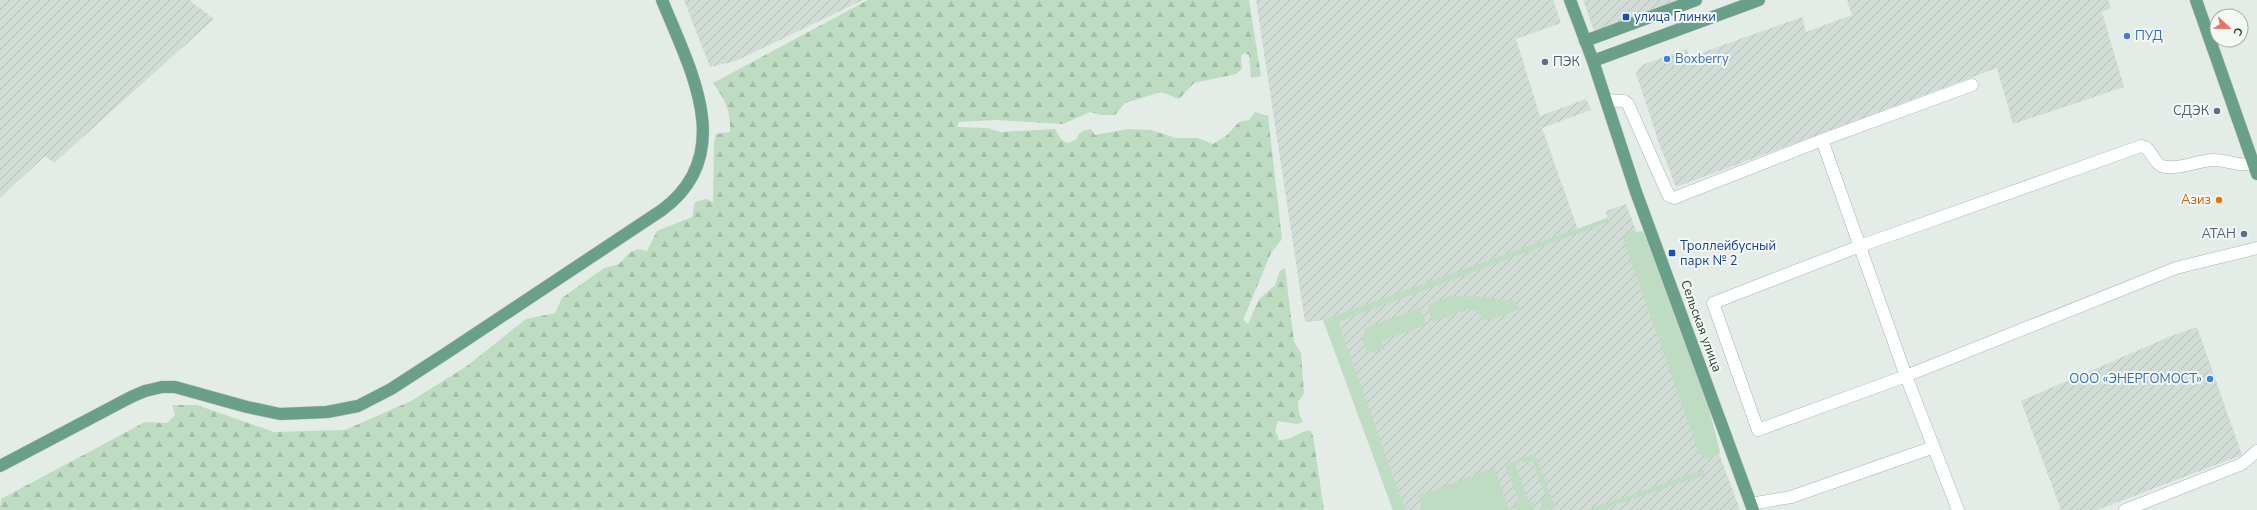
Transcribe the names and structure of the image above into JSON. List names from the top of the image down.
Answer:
{
  "streets": {
    "main road": ["Сельская улица"]
  },
  "places": {
    "transit": ["улица Глинки", "Троллейбусный парк № 2"],
    "other": [
      "ПУД",
      "Boxberry",
      "ПЭК",
      "СДЭК",
      "Азиз",
      "АТАН",
      "ООО «ЭНЕРГОМОСТ»"
    ]
  },
  "north": "right"
}
